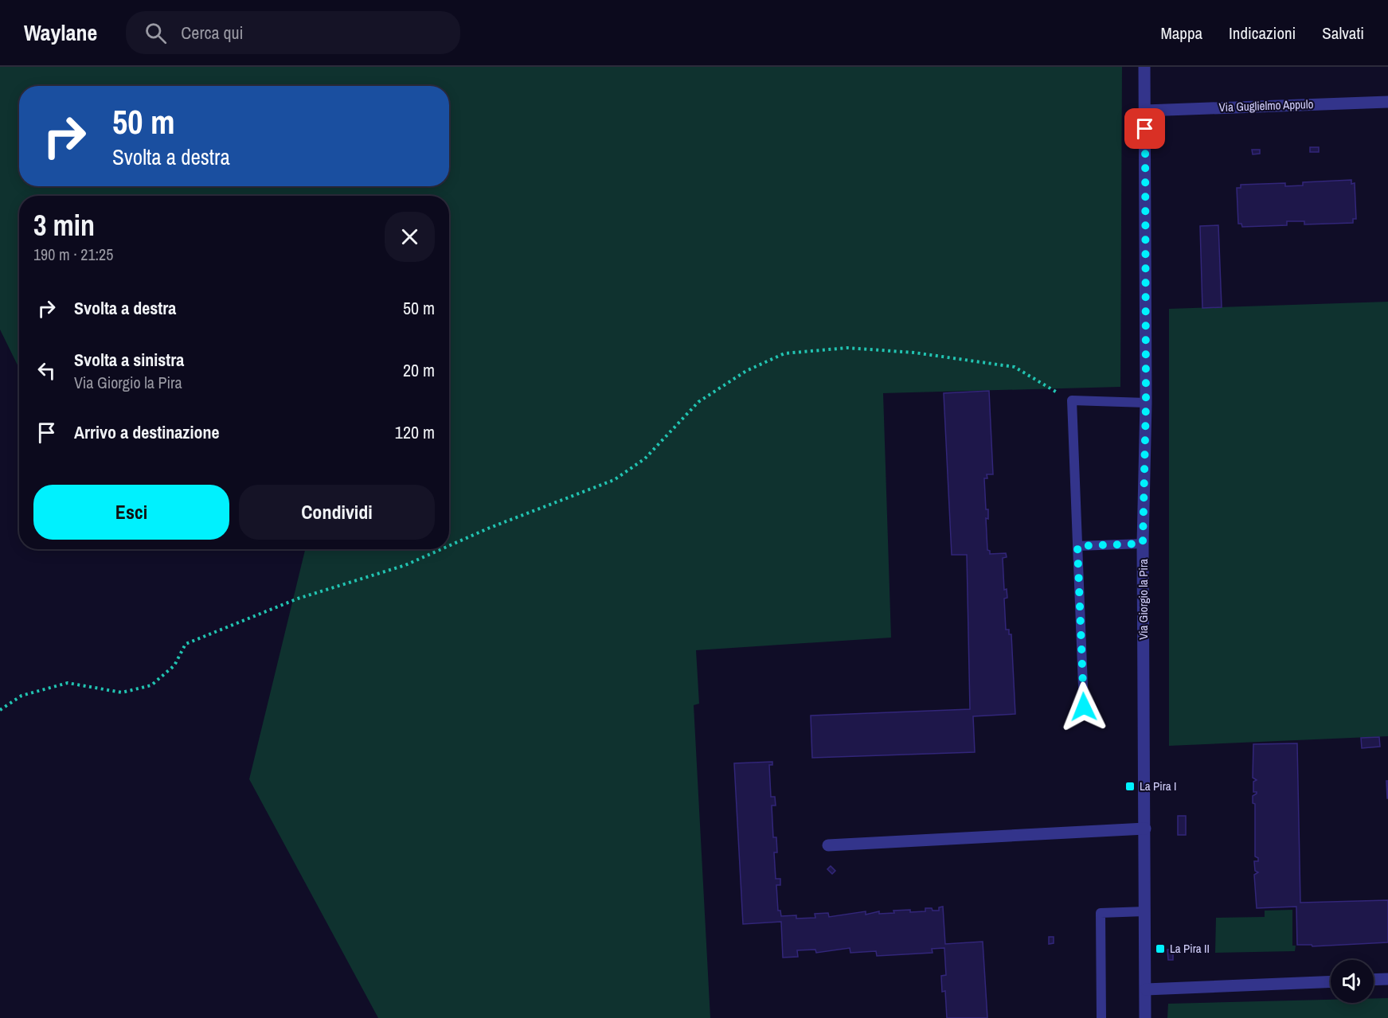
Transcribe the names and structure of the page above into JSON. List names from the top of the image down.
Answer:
{
  "streets": {
    "street": ["Via Guglielmo Appulo", "Via Giorgio la Pira"]
  },
  "crossings": [
    ["Via Guglielmo Appulo", "Via Giorgio la Pira"]
  ],
  "places": {
    "transit": ["La Pira I", "La Pira II"]
  },
  "page": {
    "header": "Waylane",
    "search": "Cerca qui",
    "nav": ["Mappa", "Indicazioni", "Salvati"],
    "turn": ["50 m", "Svolta a destra"],
    "heading": ["3 min", "190 m · 21:25"],
    "list": [
      {
        "name": "Svolta a destra",
        "value": "50 m"
      },
      {
        "name": "Svolta a sinistra",
        "note": "Via Giorgio la Pira",
        "value": "20 m"
      },
      {
        "name": "Arrivo a destinazione",
        "value": "120 m"
      }
    ],
    "buttons": ["Esci", "Condividi"]
  }
}
